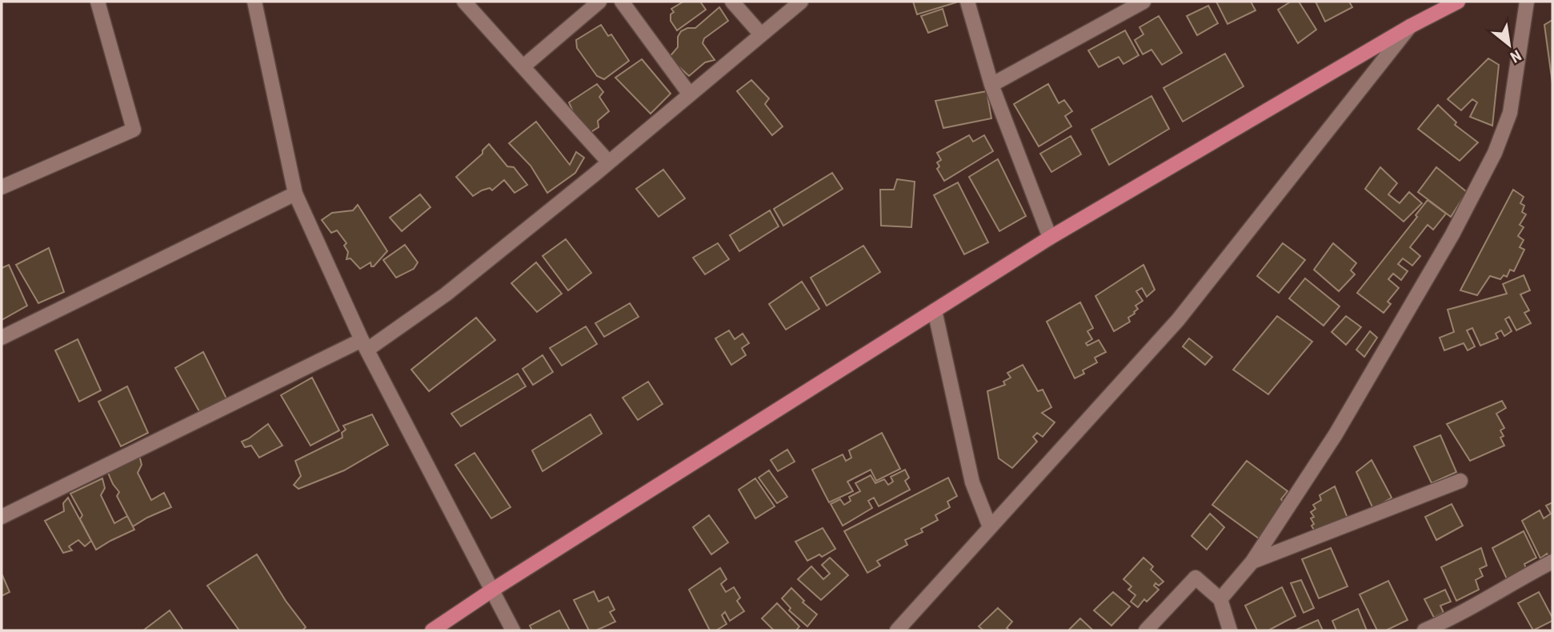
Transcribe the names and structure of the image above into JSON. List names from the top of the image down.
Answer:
{
  "north": "bottom right"
}
